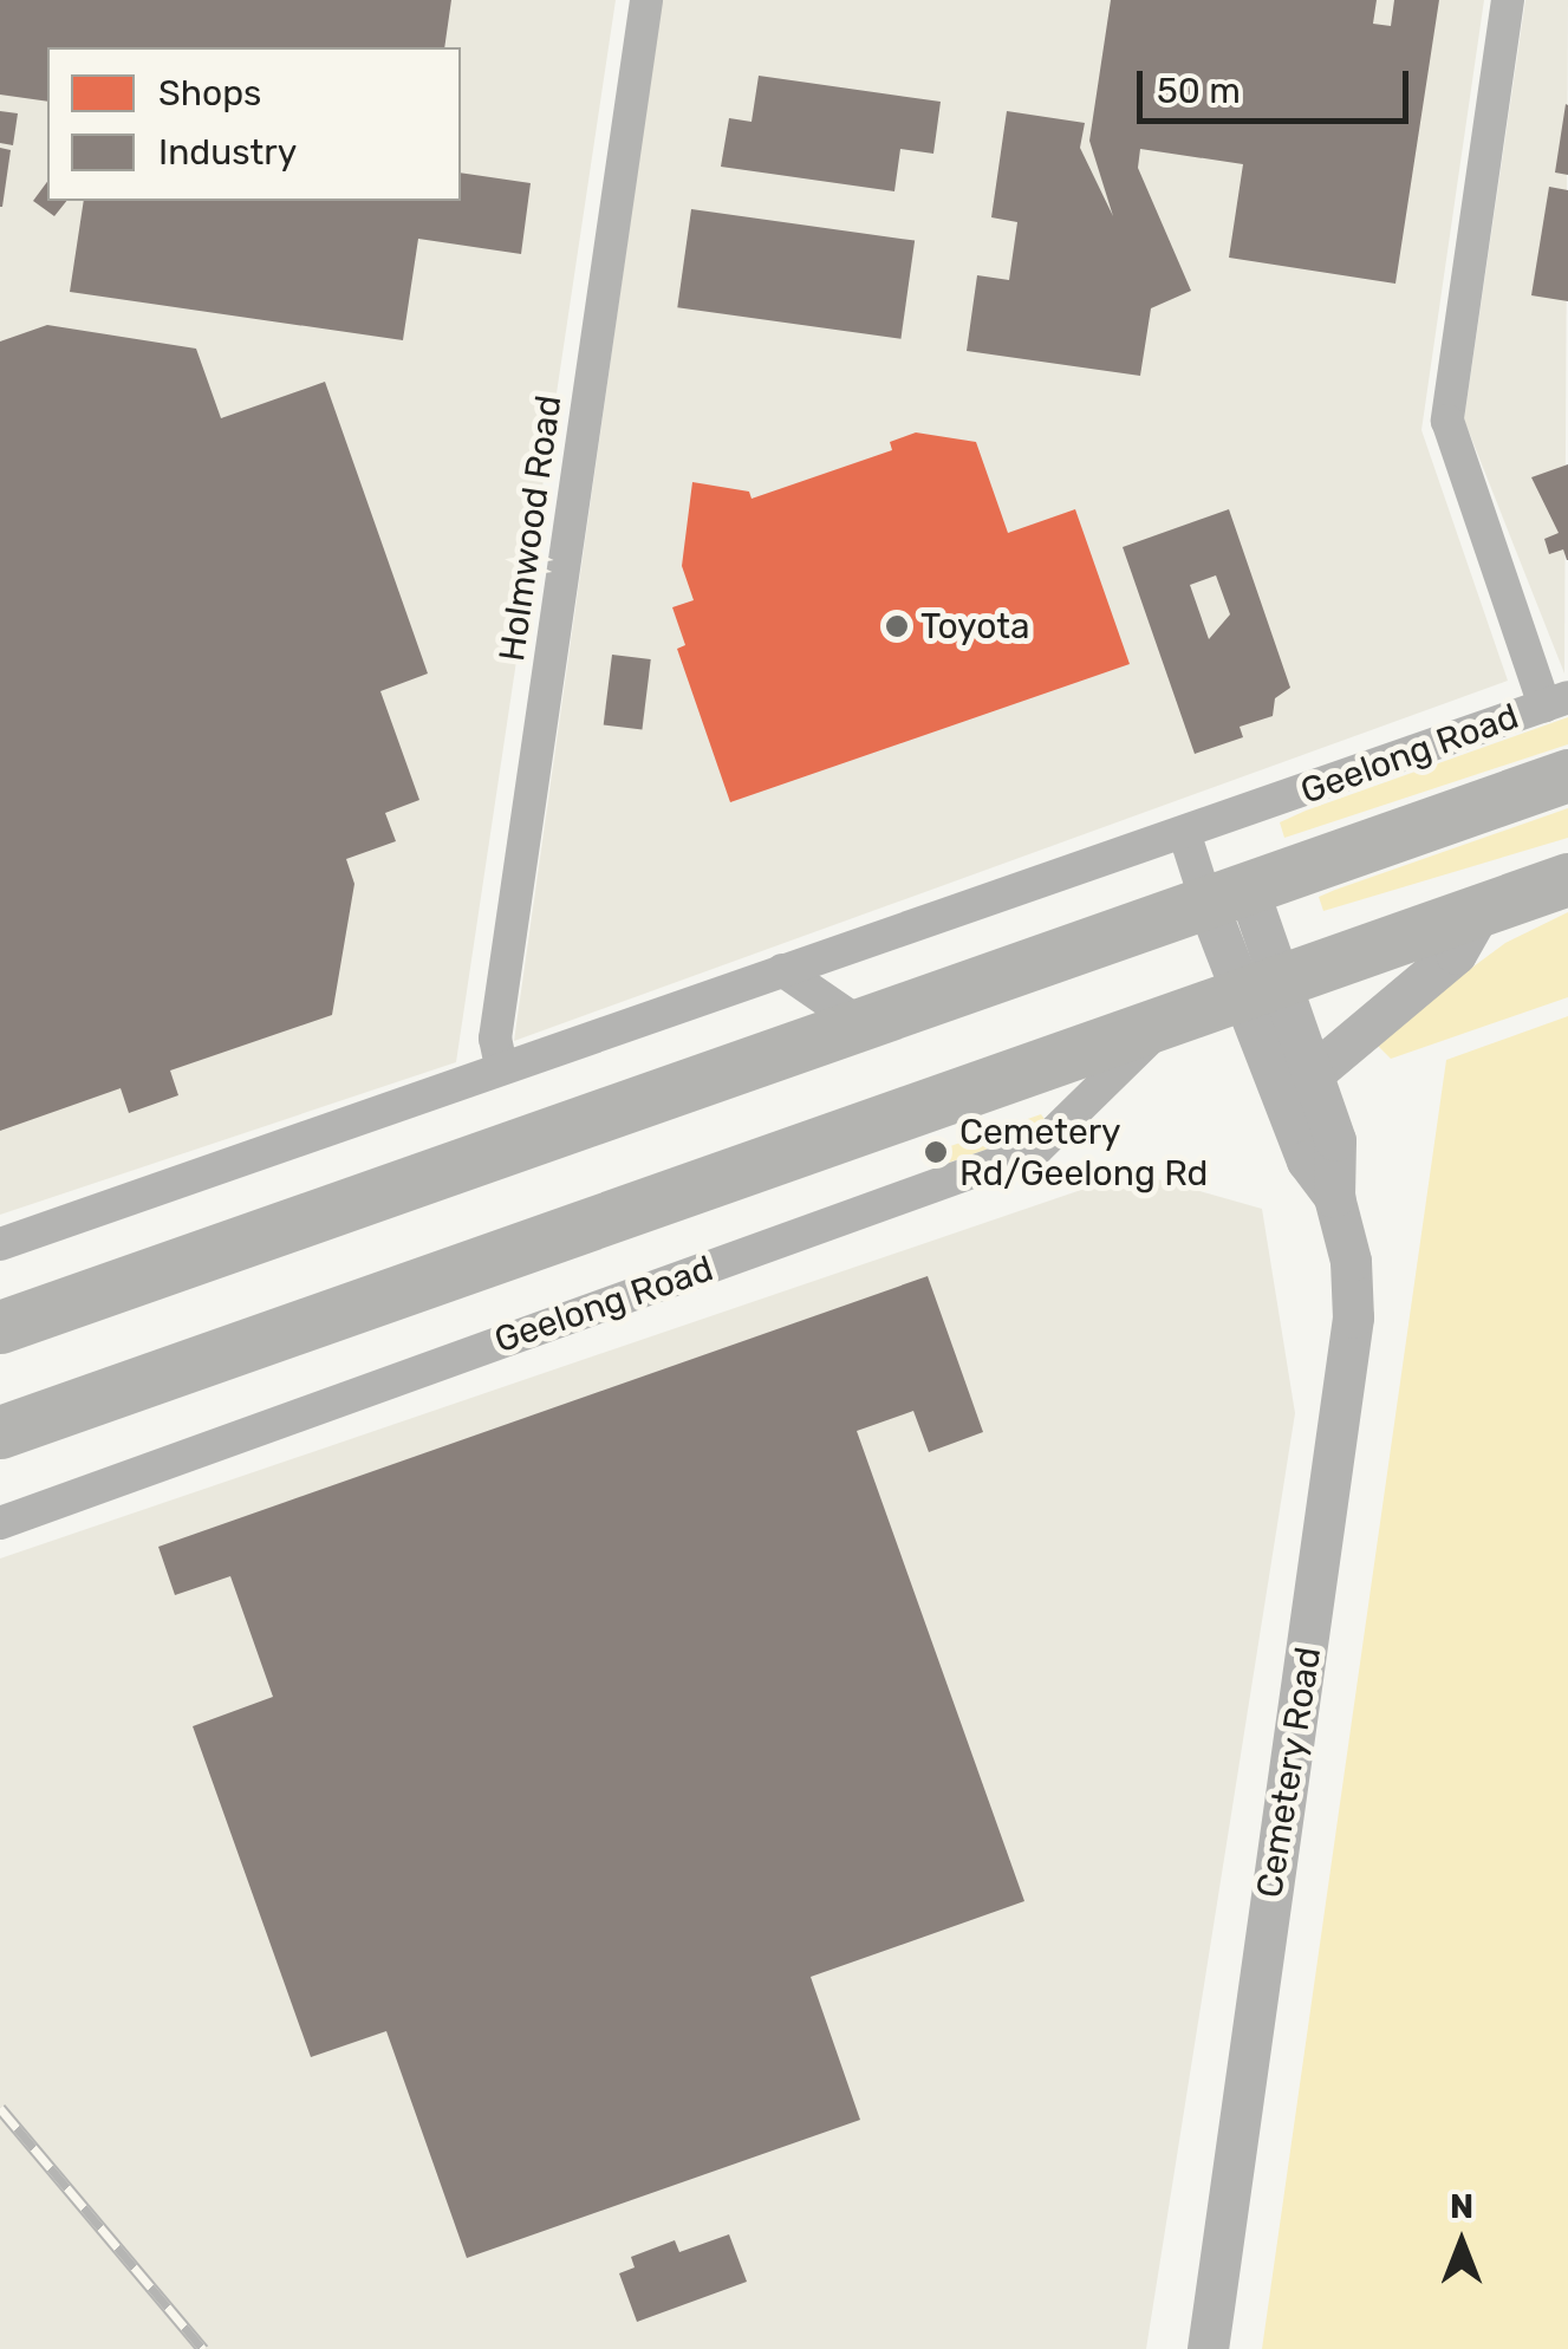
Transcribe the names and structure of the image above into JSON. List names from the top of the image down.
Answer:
{
  "streets": {
    "highway": ["Geelong Road"],
    "street": ["Holmwood Road", "Cemetery Road"]
  },
  "crossings": [
    ["Holmwood Road", "Geelong Road"],
    ["Geelong Road", "Cemetery Road"]
  ],
  "places": ["Toyota", "Cemetery Rd/Geelong Rd"],
  "legend": ["Shops", "Industry"],
  "scale_bar": "50 m",
  "north": "top"
}
